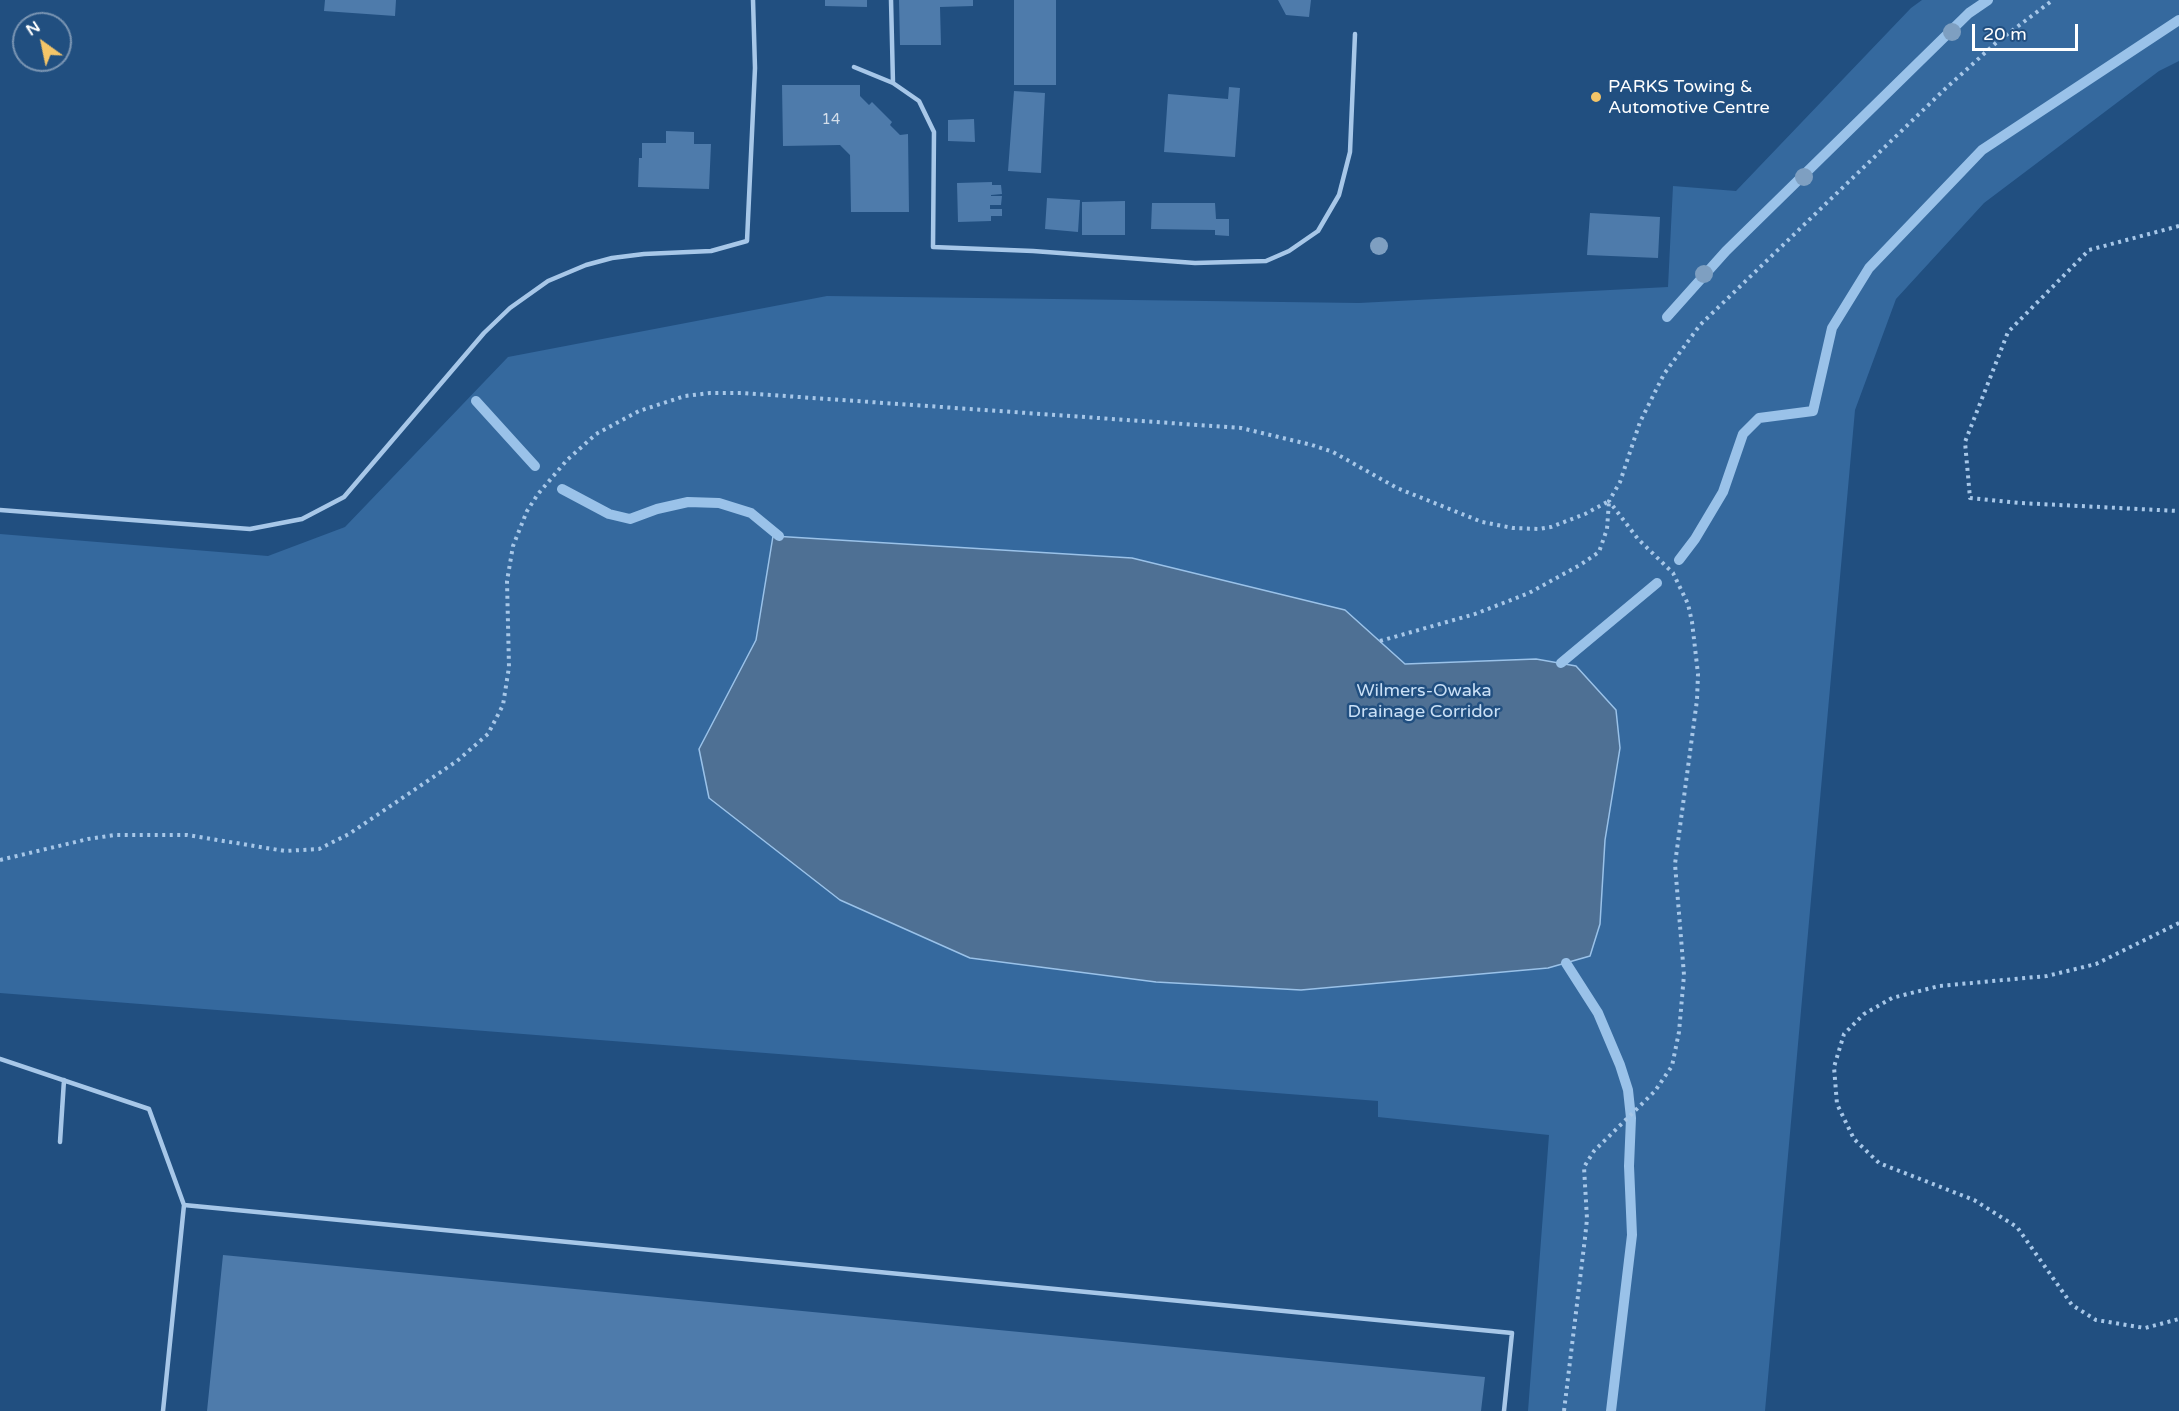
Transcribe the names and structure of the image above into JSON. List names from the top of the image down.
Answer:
{
  "parks": ["Wilmers-Owaka Drainage Corridor"],
  "places": ["PARKS Towing & Automotive Centre"],
  "house_numbers": ["14"],
  "scale_bar": "20 m",
  "north": "top left"
}
